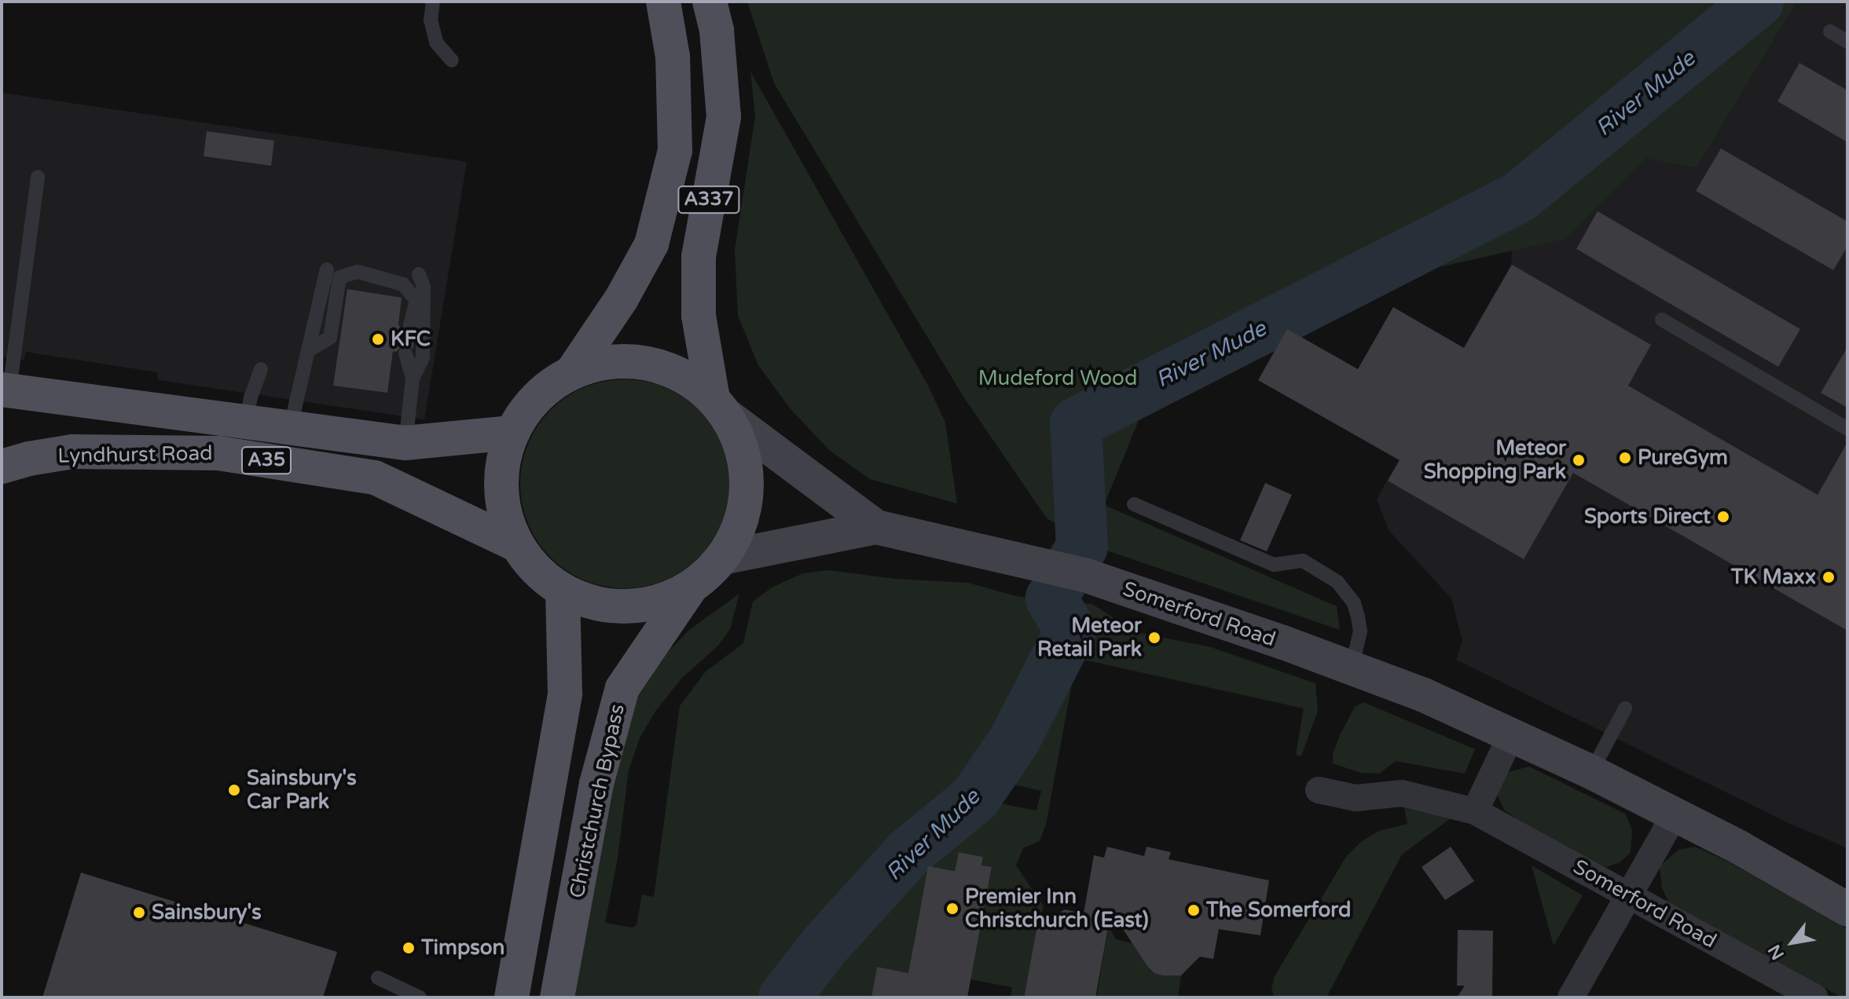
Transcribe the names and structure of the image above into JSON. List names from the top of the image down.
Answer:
{
  "streets": {
    "main road": [
      "A337",
      "Lyndhurst Road",
      "A35",
      "Somerford Road",
      "Christchurch Bypass"
    ]
  },
  "crossings": [
    ["A337", "Somerford Road"]
  ],
  "water": ["River Mude"],
  "parks": ["Mudeford Wood"],
  "places": [
    "KFC",
    "PureGym",
    "Meteor Shopping Park",
    "Sports Direct",
    "TK Maxx",
    "Meteor Retail Park",
    "Sainsbury's Car Park",
    "Premier Inn Christchurch (East)",
    "The Somerford",
    "Sainsbury's",
    "Timpson"
  ],
  "north": "bottom left"
}
